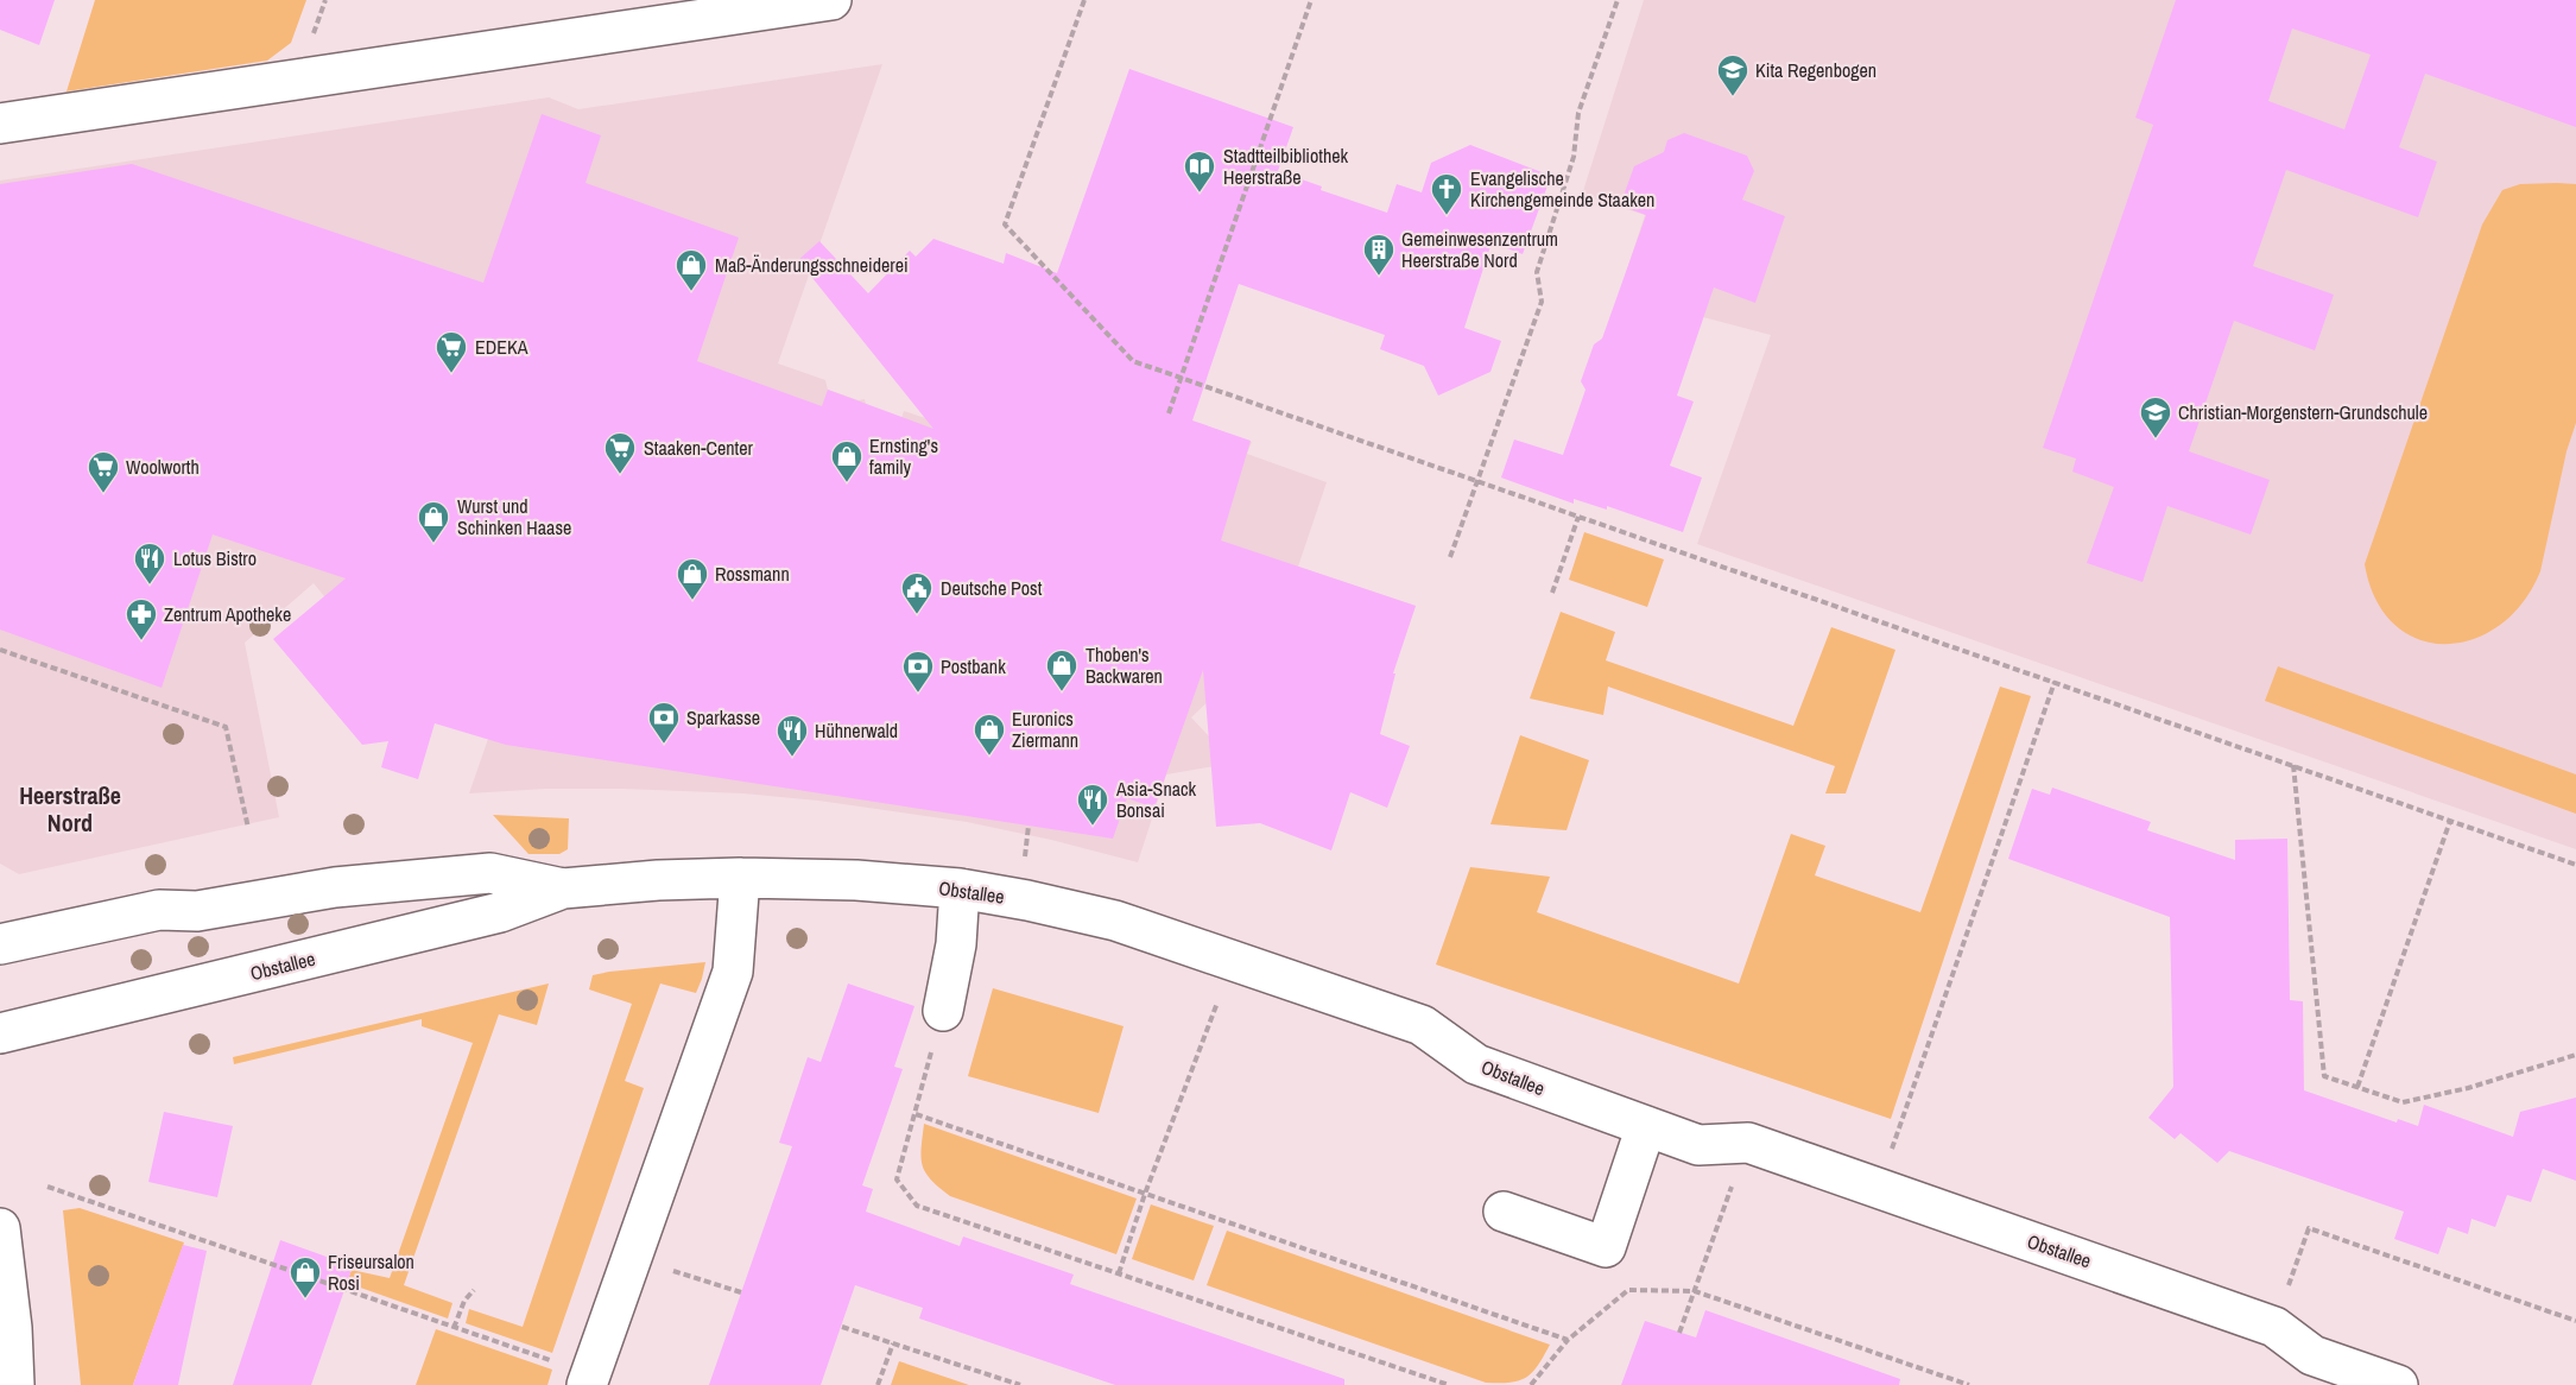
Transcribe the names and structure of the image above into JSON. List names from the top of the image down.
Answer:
{
  "streets": {
    "street": ["Obstallee"]
  },
  "districts": ["Heerstraße Nord"],
  "places": {
    "school or university": ["Kita Regenbogen", "Christian-Morgenstern-Grundschule"],
    "library": ["Stadtteilbibliothek Heerstraße"],
    "church": ["Evangelische Kirchengemeinde Staaken"],
    "building": ["Gemeinwesenzentrum Heerstraße Nord"],
    "shop": [
      "Maß-Änderungsschneiderei",
      "Ernsting's family",
      "Wurst und Schinken Haase",
      "Rossmann",
      "Thoben's Backwaren",
      "Euronics Ziermann",
      "Friseursalon Rosi"
    ],
    "supermarket": ["EDEKA", "Staaken-Center", "Woolworth"],
    "restaurant": ["Lotus Bistro", "Hühnerwald", "Asia-Snack Bonsai"],
    "public building": ["Deutsche Post"],
    "pharmacy": ["Zentrum Apotheke"],
    "bank": ["Postbank", "Sparkasse"]
  }
}
